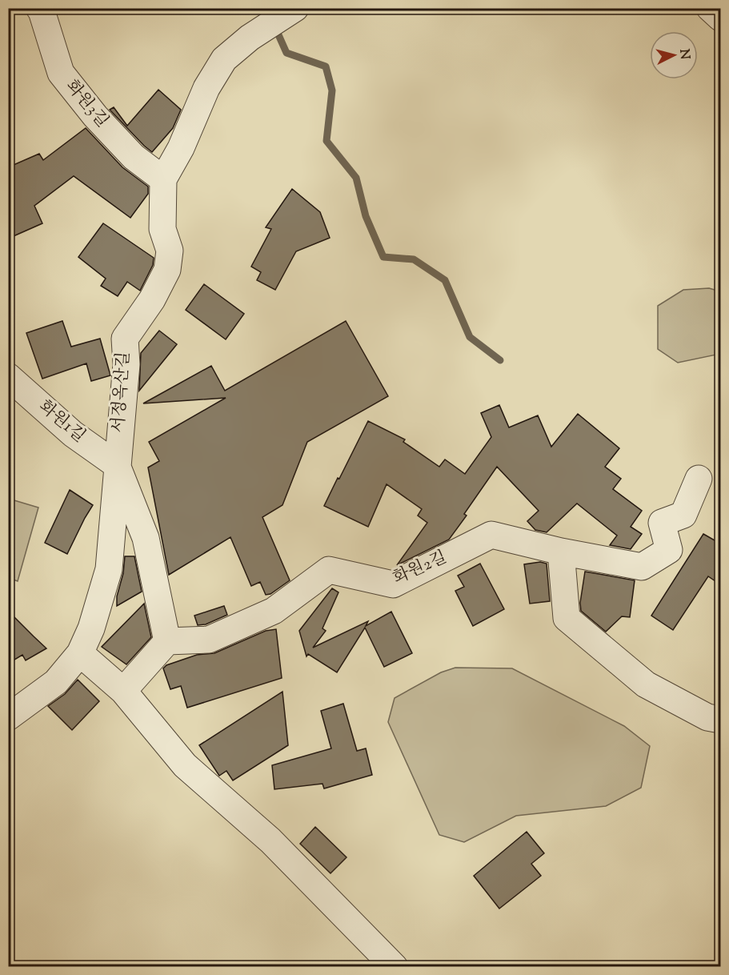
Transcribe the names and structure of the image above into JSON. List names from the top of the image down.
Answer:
{
  "streets": {
    "lane": [
      "화원3길",
      "서정옥산길",
      "화원1길",
      "화원2길"
    ]
  },
  "crossings": [
    ["화원3길", "서정옥산길"],
    ["서정옥산길", "화원1길"]
  ],
  "north": "right"
}
